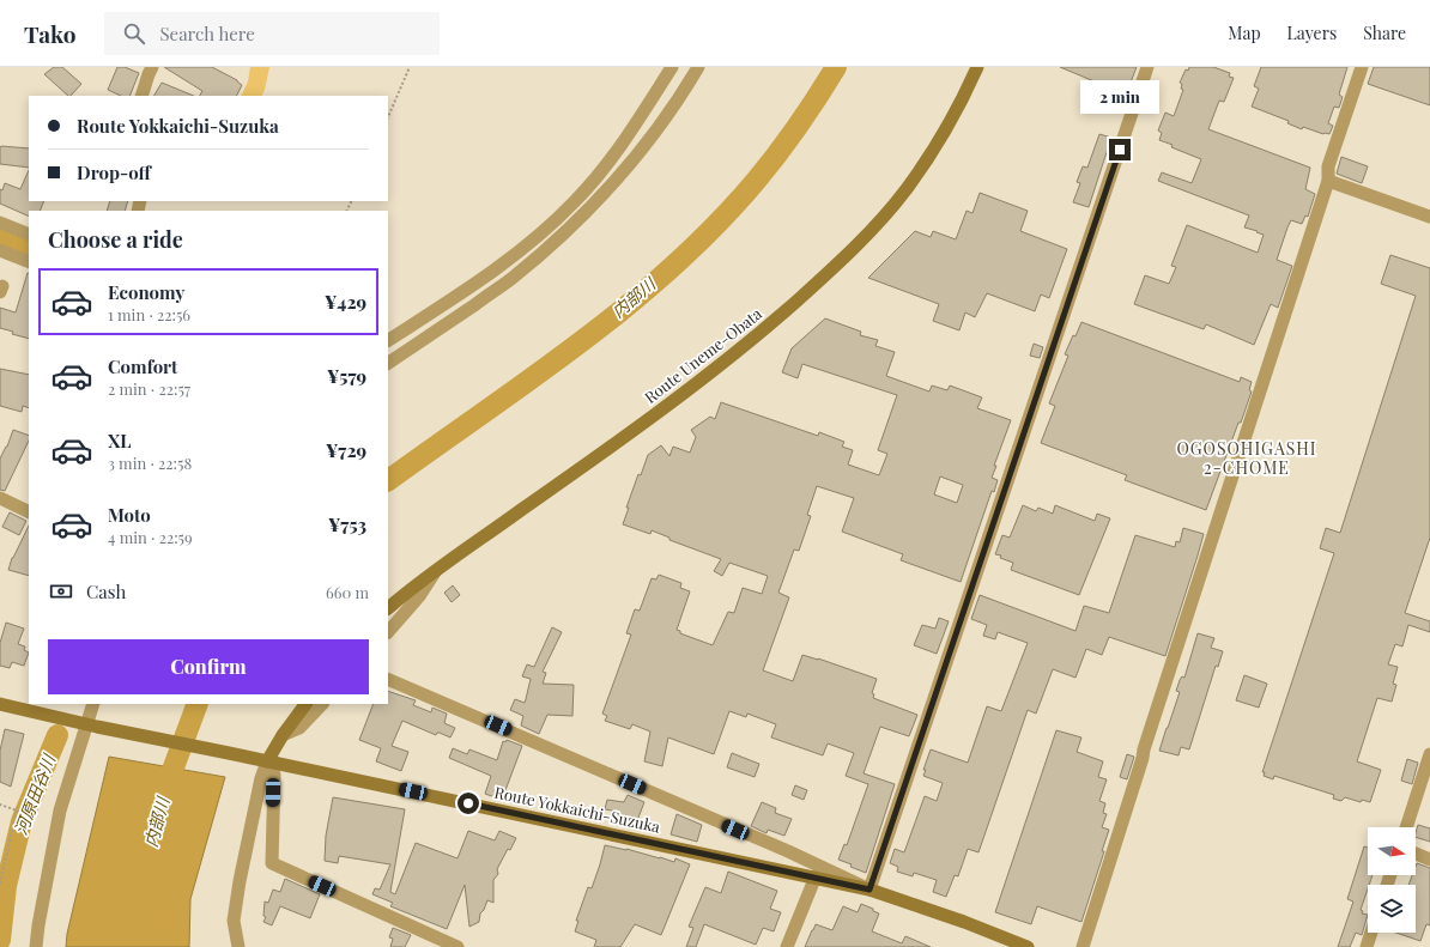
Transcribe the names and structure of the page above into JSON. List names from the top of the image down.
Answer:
{
  "streets": {
    "main road": ["Route Uneme-Obata", "Route Yokkaichi-Suzuka"]
  },
  "districts": ["OGOSOHIGASHI 2-CHOME"],
  "water": ["内部川", "河原田谷川"],
  "north": "right",
  "page": {
    "header": "Tako",
    "search": "Search here",
    "nav": ["Map", "Layers", "Share"],
    "bubble": "2 min",
    "banner": ["Route Yokkaichi-Suzuka", "Drop-off"],
    "heading": "Choose a ride",
    "list": [
      {
        "name": "Economy",
        "note": "1 min · 22:56",
        "value": "¥429"
      },
      {
        "name": "Comfort",
        "note": "2 min · 22:57",
        "value": "¥579"
      },
      {
        "name": "XL",
        "note": "3 min · 22:58",
        "value": "¥729"
      },
      {
        "name": "Moto",
        "note": "4 min · 22:59",
        "value": "¥753"
      }
    ],
    "pay": ["Cash", "660 m"],
    "buttons": "Confirm"
  }
}
